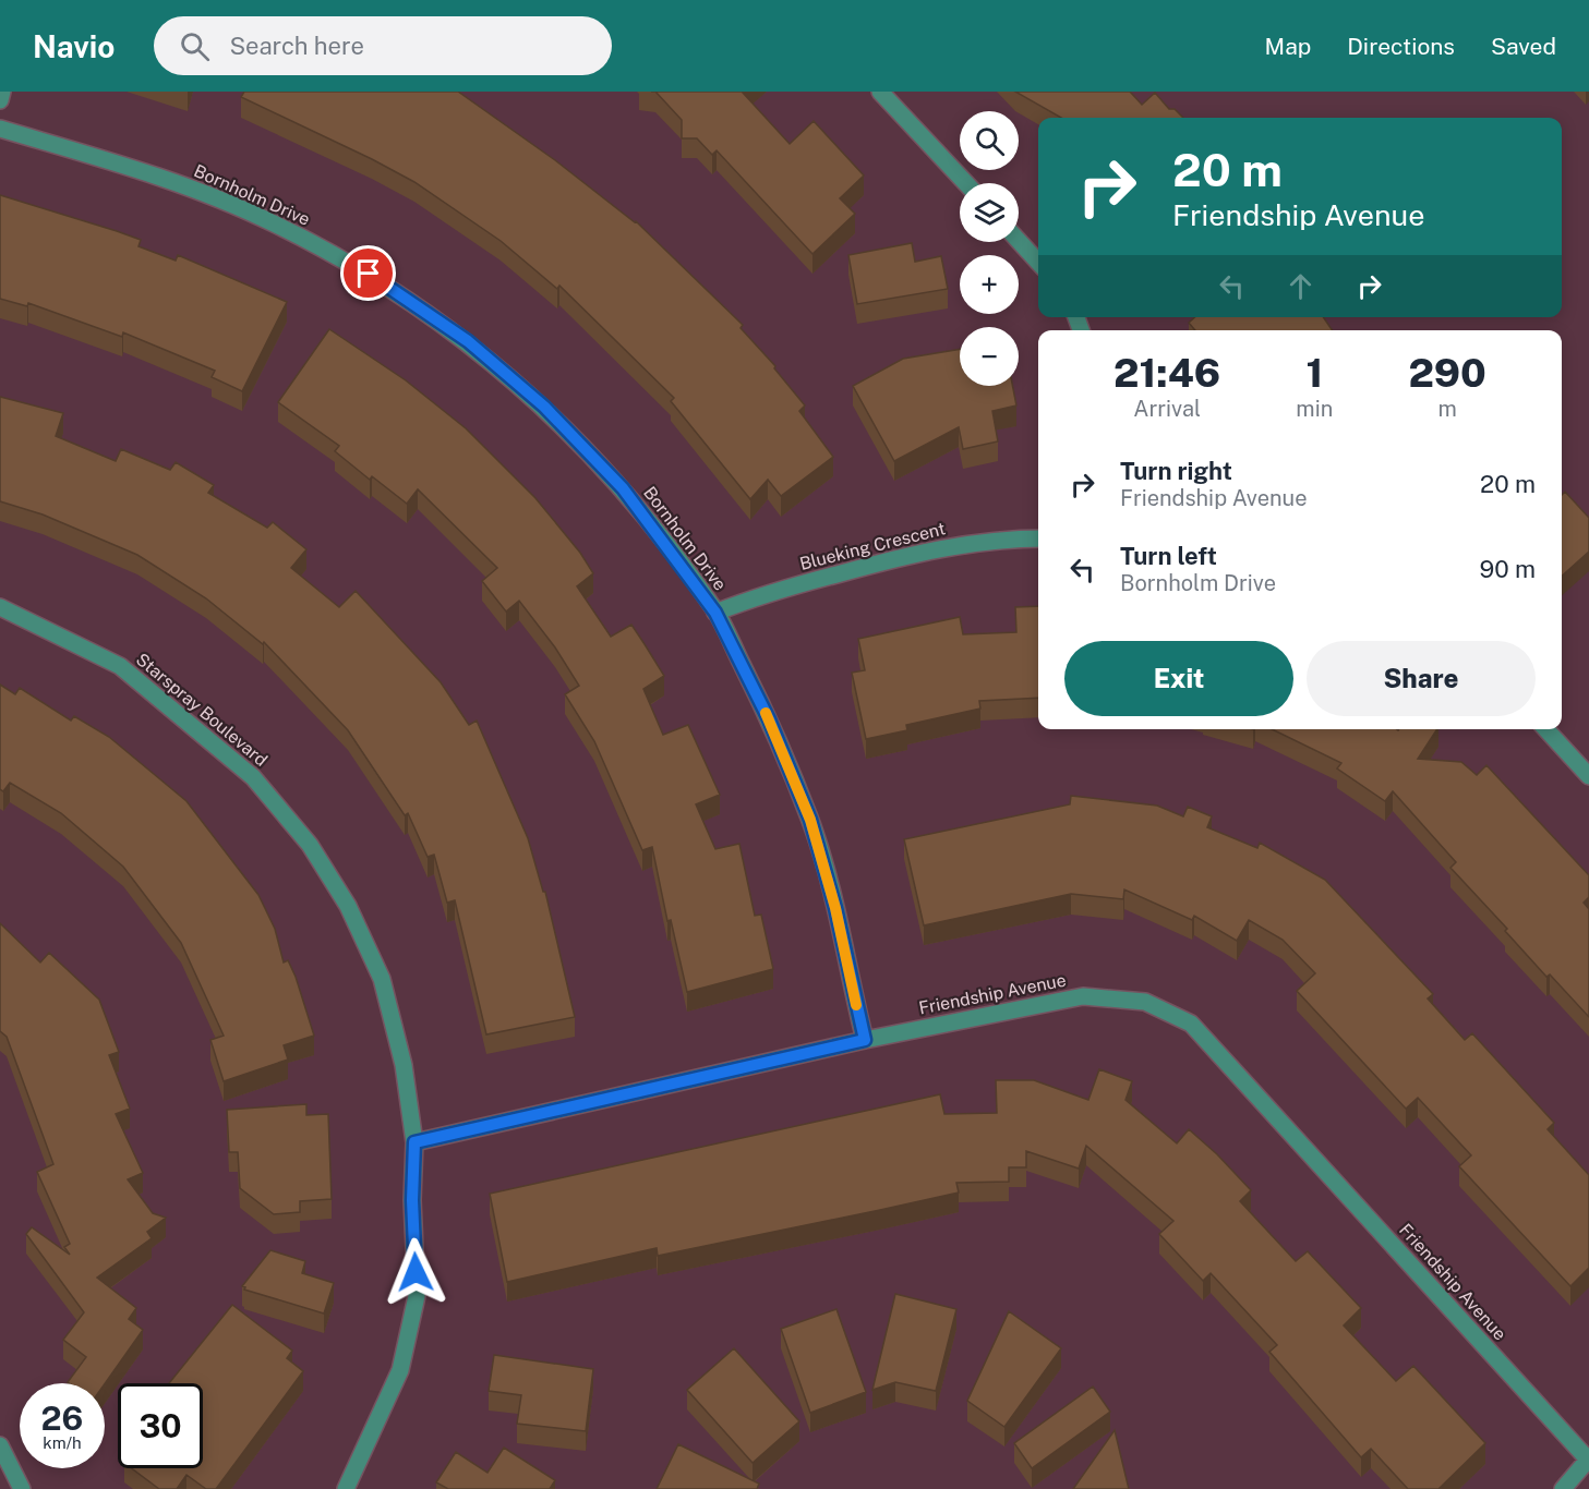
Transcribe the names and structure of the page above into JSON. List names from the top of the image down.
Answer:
{
  "streets": {
    "street": [
      "Bornholm Drive",
      "Blueking Crescent",
      "Starspray Boulevard",
      "Friendship Avenue"
    ]
  },
  "crossings": [
    ["Bornholm Drive", "Blueking Crescent"],
    ["Bornholm Drive", "Friendship Avenue"],
    ["Starspray Boulevard", "Friendship Avenue"]
  ],
  "page": {
    "header": "Navio",
    "search": "Search here",
    "nav": ["Map", "Directions", "Saved"],
    "map_buttons": ["+", "−"],
    "turn": ["20 m", "Friendship Avenue"],
    "eta": [
      "21:46",
      "Arrival",
      "1",
      "min",
      "290",
      "m"
    ],
    "list": [
      {
        "name": "Turn right",
        "note": "Friendship Avenue",
        "value": "20 m"
      },
      {
        "name": "Turn left",
        "note": "Bornholm Drive",
        "value": "90 m"
      }
    ],
    "buttons": ["Exit", "Share"],
    "speed": "26 km/h",
    "limit": "30"
  }
}
